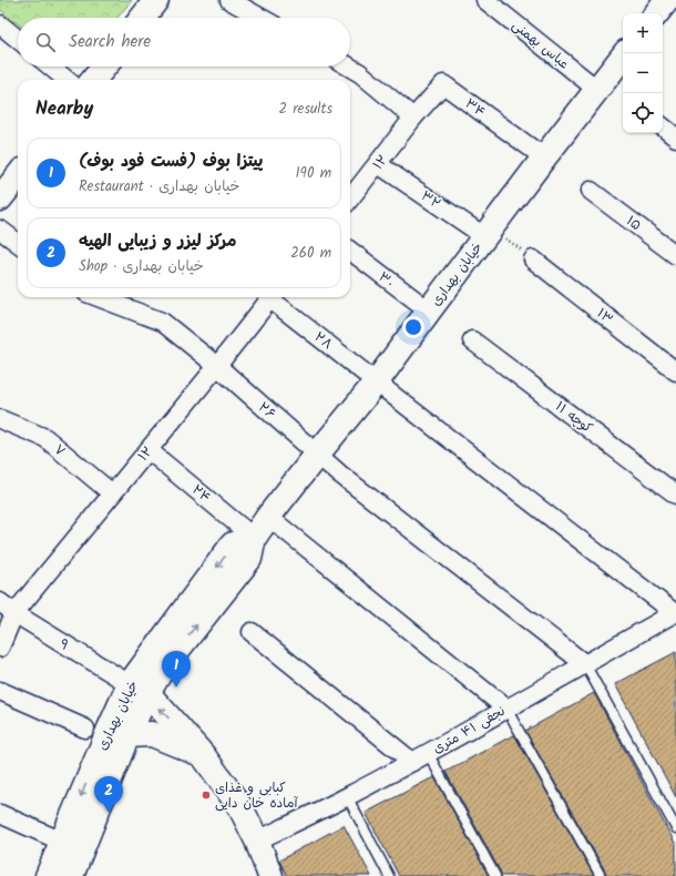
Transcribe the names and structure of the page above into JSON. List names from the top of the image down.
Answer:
{
  "streets": {
    "street": [
      "عباس بهمنی",
      "۳۴",
      "۱۲",
      "۳۲",
      "۱۵",
      "خیابان بهداری",
      "۳۰",
      "۱۳",
      "۲۸",
      "۲۶",
      "کوچه ۱۱",
      "۷",
      "۲۴",
      "۹",
      "نجفی ۴۱ متری"
    ]
  },
  "crossings": [
    ["عباس بهمنی", "خیابان بهداری"],
    ["۳۴", "۱۲"],
    ["۳۴", "خیابان بهداری"],
    ["۱۲", "۳۲"],
    ["۱۲", "۲۶"],
    ["۱۲", "۷"],
    ["۱۲", "۲۴"],
    ["۱۲", "۹"],
    ["۳۲", "خیابان بهداری"],
    ["خیابان بهداری", "۳۰"],
    ["خیابان بهداری", "۲۸"],
    ["خیابان بهداری", "۲۶"],
    ["خیابان بهداری", "۲۴"],
    ["خیابان بهداری", "۹"],
    ["۲۸", "نجفی ۴۱ متری"],
    ["۲۶", "نجفی ۴۱ متری"]
  ],
  "places": ["کبابی و غذای آماده خان دایی"],
  "page": {
    "map_buttons": ["+", "−"],
    "search": "Search here",
    "heading": ["Nearby", "2 results"],
    "list": [
      {
        "mark": "1",
        "name": "پیتزا بوف (فست فود بوف)",
        "note": "Restaurant · خیابان بهداری",
        "value": "190 m"
      },
      {
        "mark": "2",
        "name": "مرکز لیزر و زیبایی الهیه",
        "note": "Shop · خیابان بهداری",
        "value": "260 m"
      }
    ],
    "pins": ["1", "2"]
  }
}
